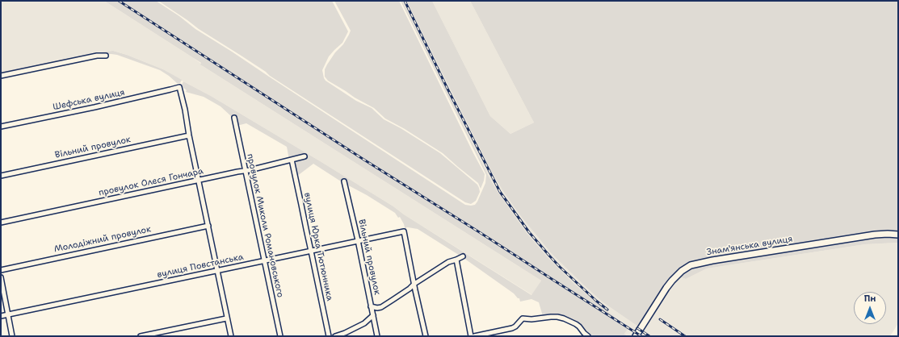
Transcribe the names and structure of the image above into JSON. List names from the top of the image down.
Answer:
{
  "streets": {
    "street": [
      "Шефська вулиця",
      "Вільний провулок",
      "провулок Олеся Гончара",
      "провулок Миколи Романовського",
      "Молодіжний провулок",
      "Знам'янська вулиця",
      "вулиця Юрка Тютюнника",
      "вулиця Повстанська"
    ]
  },
  "crossings": [
    ["Шефська вулиця", "Вільний провулок"],
    ["Вільний провулок", "вулиця Повстанська"],
    ["провулок Олеся Гончара", "провулок Миколи Романовського"],
    ["провулок Олеся Гончара", "вулиця Юрка Тютюнника"],
    ["провулок Миколи Романовського", "вулиця Повстанська"],
    ["вулиця Юрка Тютюнника", "вулиця Повстанська"]
  ],
  "north": "top"
}
